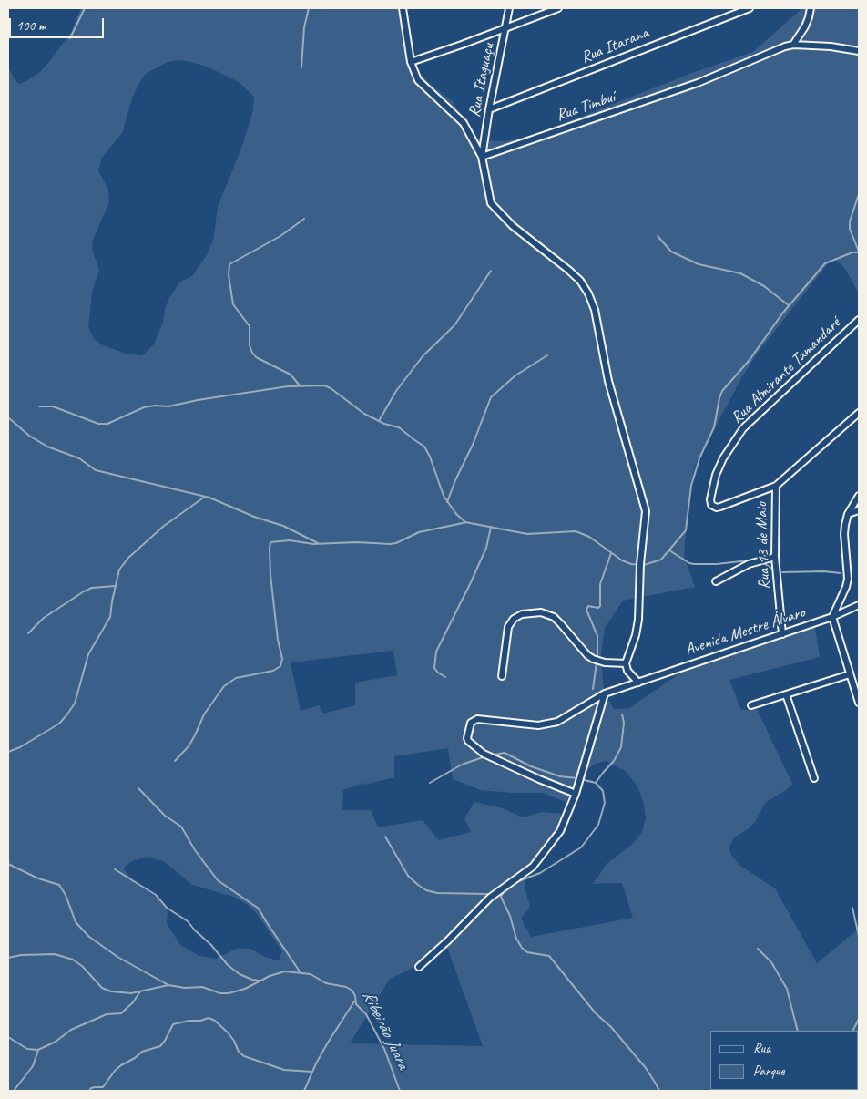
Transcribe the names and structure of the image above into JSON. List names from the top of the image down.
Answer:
{
  "streets": {
    "street": [
      "Rua Itarana",
      "Rua Itaguaçu",
      "Rua Timbuí",
      "Rua Almirante Tamandaré",
      "Rua 13 de Maio",
      "Avenida Mestre Álvaro"
    ]
  },
  "crossings": [
    ["Rua Itarana", "Rua Itaguaçu"],
    ["Rua Itaguaçu", "Rua Timbuí"],
    ["Rua Almirante Tamandaré", "Rua 13 de Maio"],
    ["Rua 13 de Maio", "Avenida Mestre Álvaro"]
  ],
  "water": ["Ribeirão Juara"],
  "legend": ["Rua", "Parque"],
  "scale_bar": "100 m"
}
